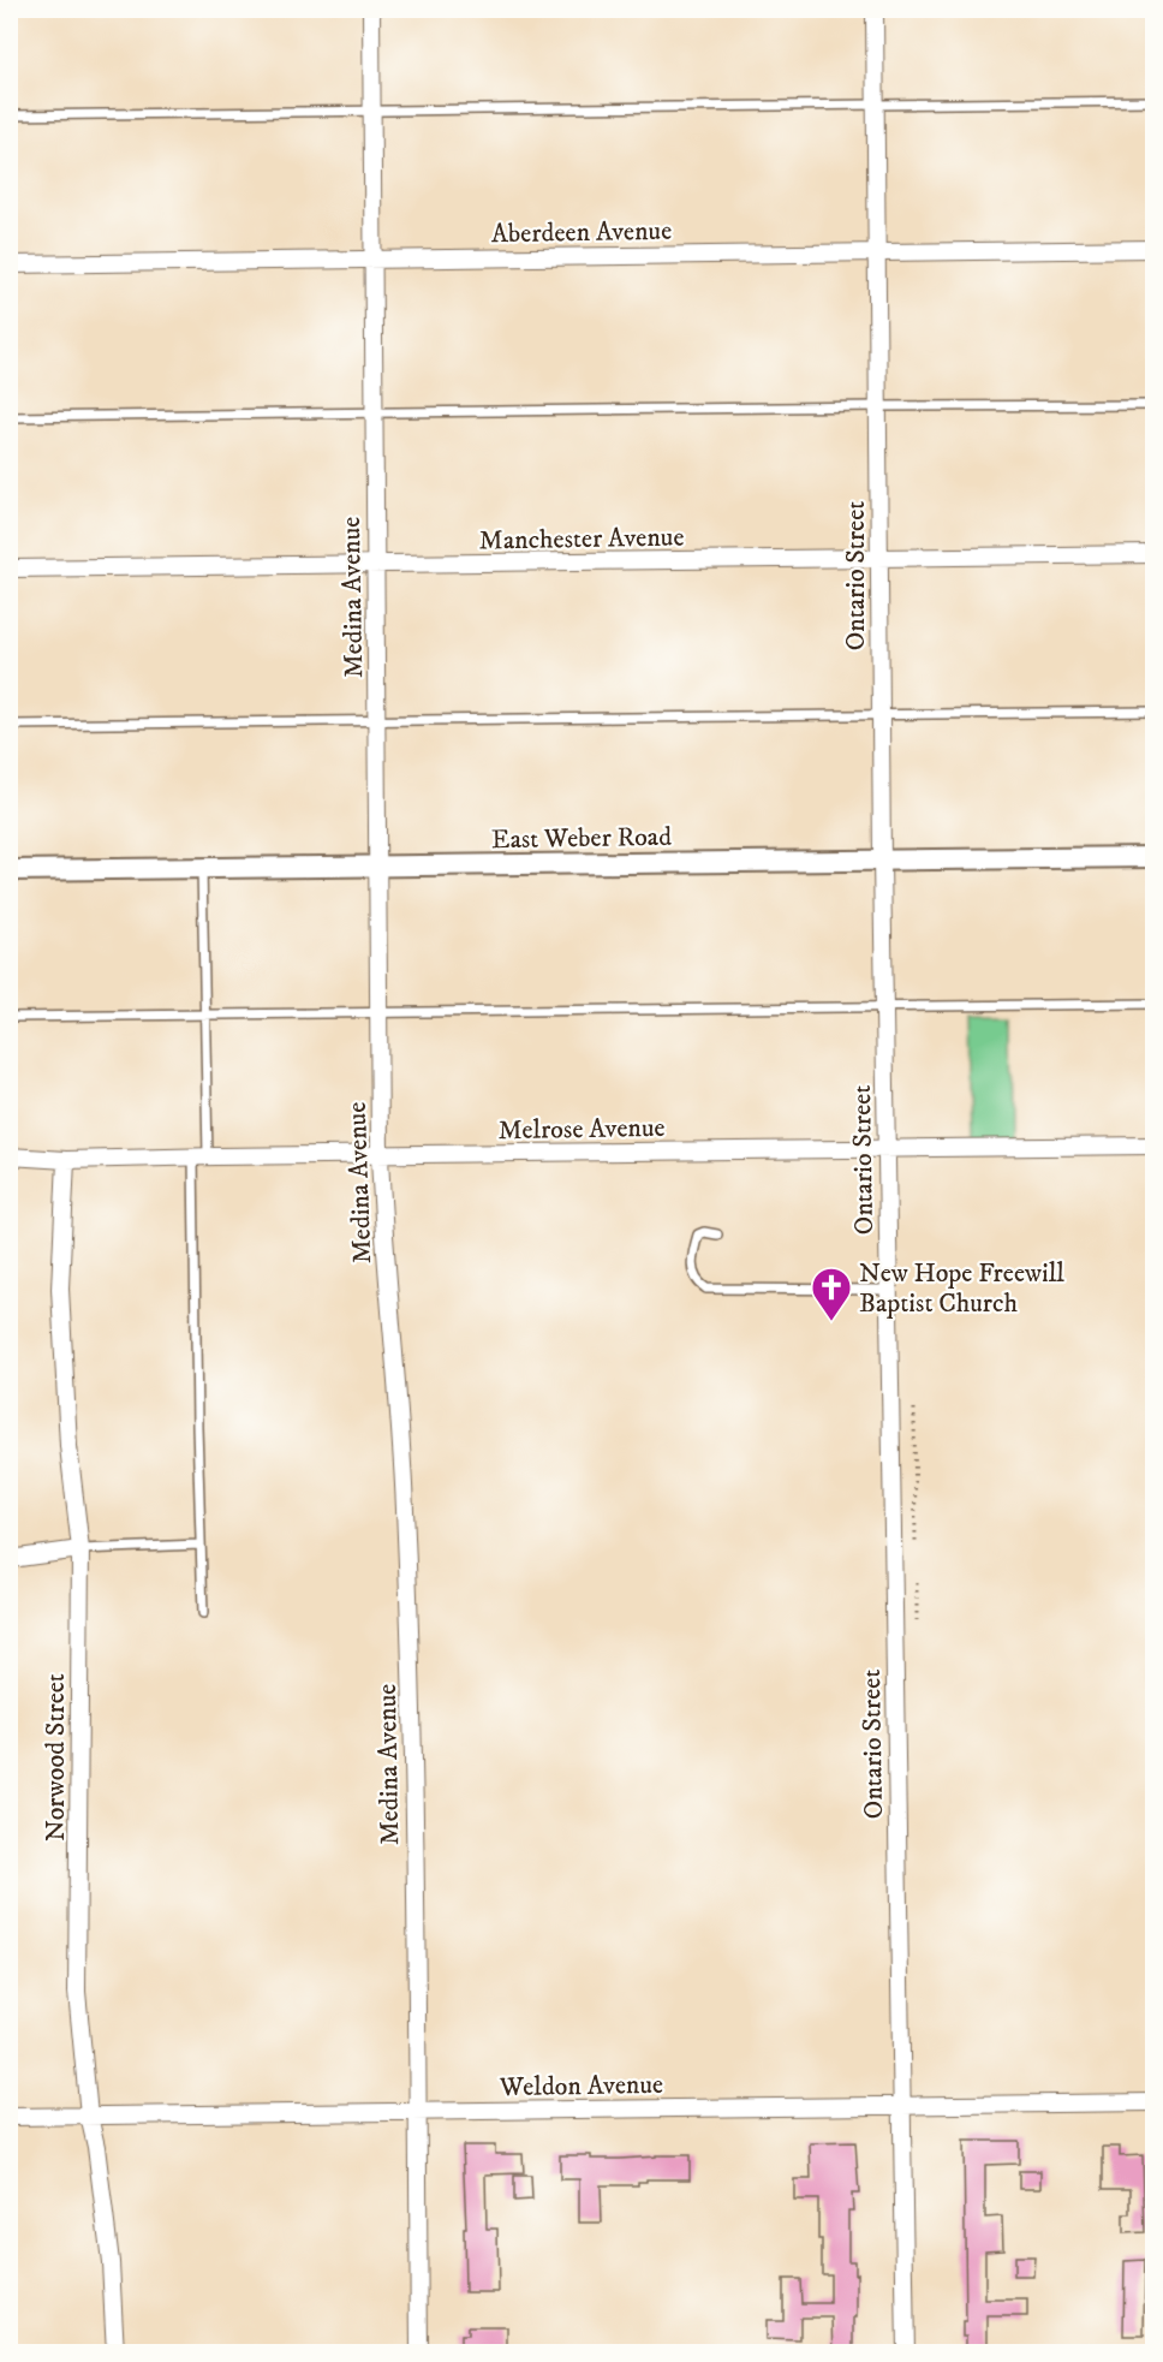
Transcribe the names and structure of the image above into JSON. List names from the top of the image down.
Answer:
{
  "streets": {
    "street": [
      "Aberdeen Avenue",
      "Manchester Avenue",
      "Ontario Street",
      "Medina Avenue",
      "East Weber Road",
      "Melrose Avenue",
      "Norwood Street",
      "Weldon Avenue"
    ]
  },
  "crossings": [
    ["Aberdeen Avenue", "Ontario Street"],
    ["Aberdeen Avenue", "Medina Avenue"],
    ["Manchester Avenue", "Ontario Street"],
    ["Manchester Avenue", "Medina Avenue"],
    ["Ontario Street", "East Weber Road"],
    ["Ontario Street", "Melrose Avenue"],
    ["Ontario Street", "Weldon Avenue"],
    ["Medina Avenue", "East Weber Road"],
    ["Medina Avenue", "Melrose Avenue"],
    ["Medina Avenue", "Weldon Avenue"],
    ["Melrose Avenue", "Norwood Street"],
    ["Norwood Street", "Weldon Avenue"]
  ],
  "places": {
    "church": ["New Hope Freewill Baptist Church"]
  }
}
